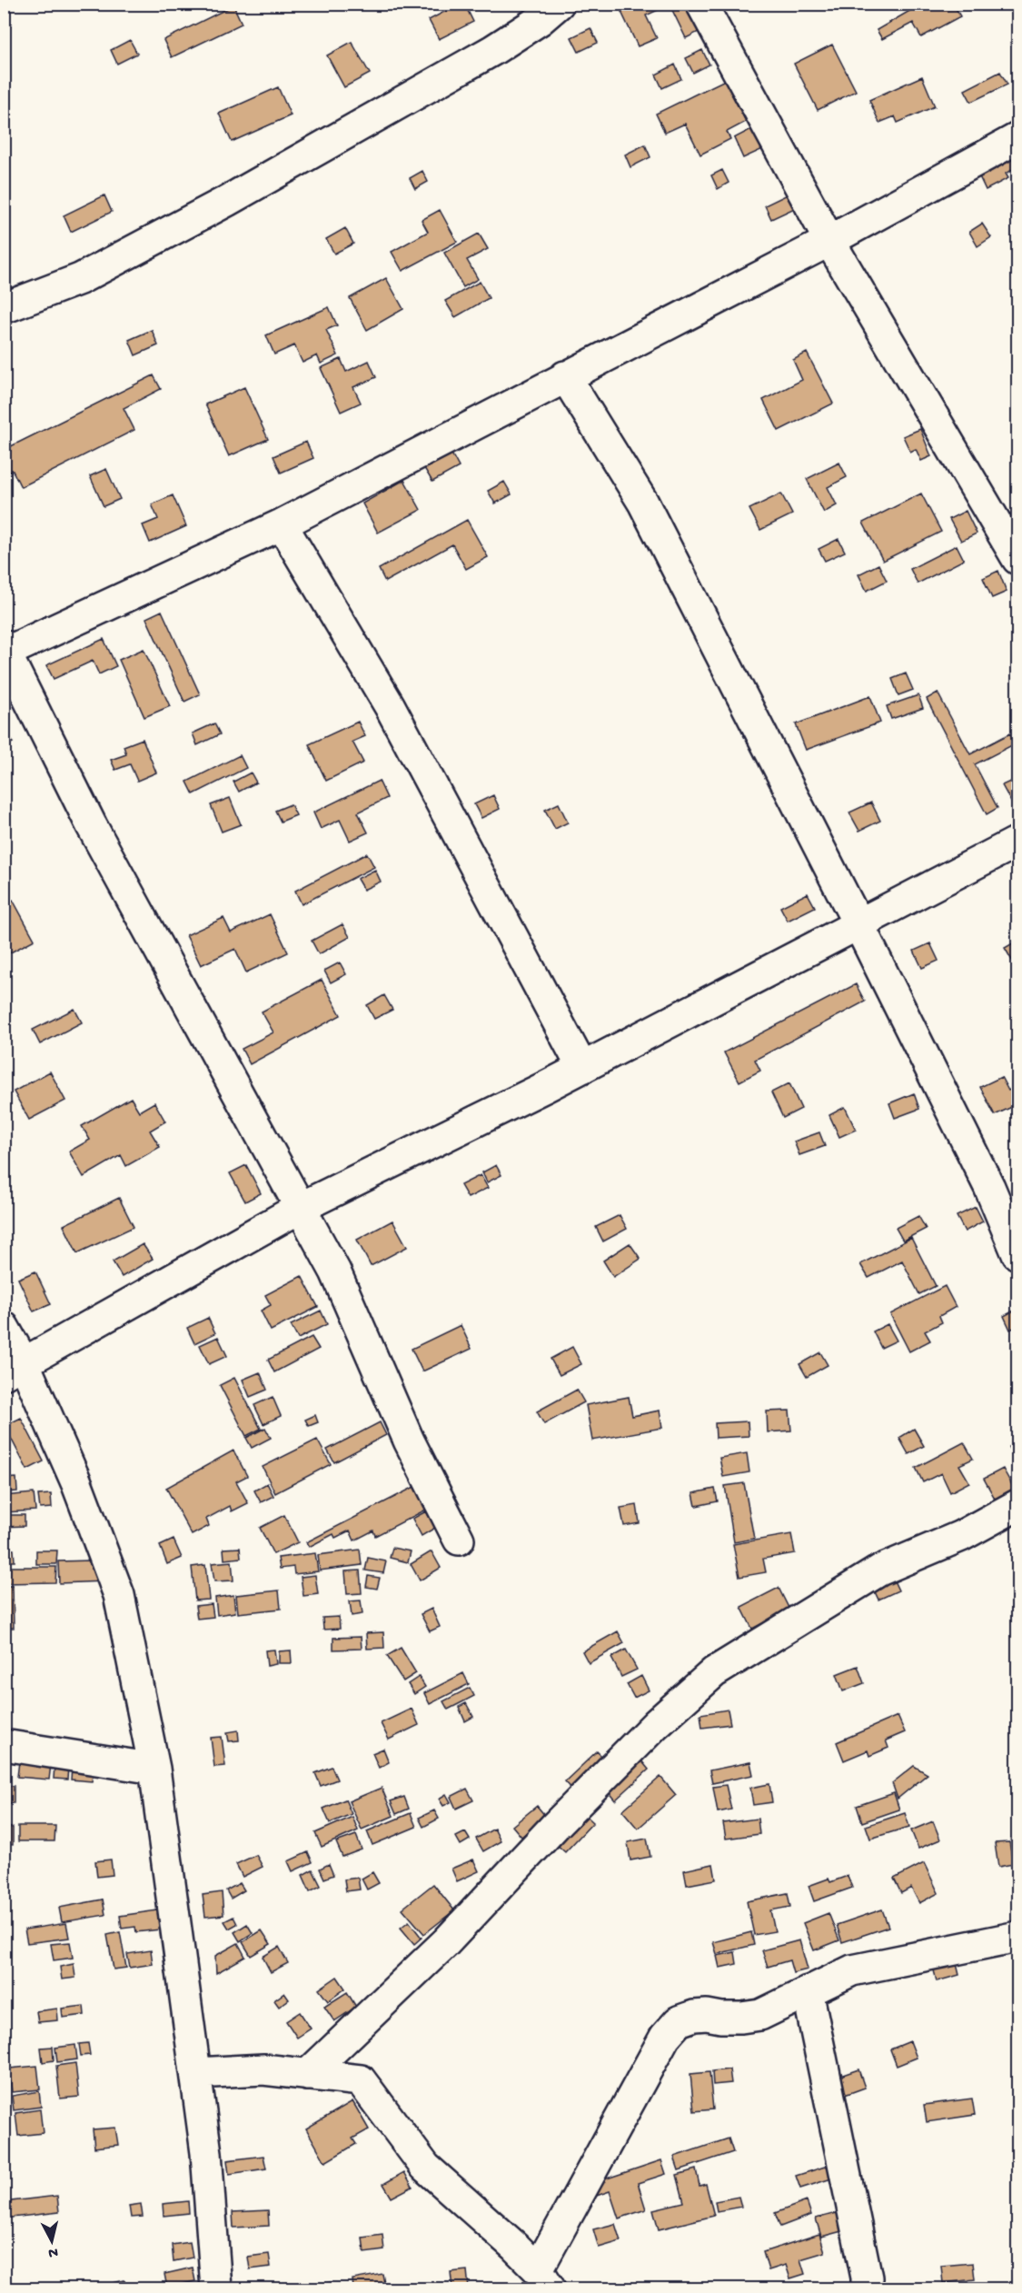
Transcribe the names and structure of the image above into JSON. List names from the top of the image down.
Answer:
{
  "north": "bottom"
}
